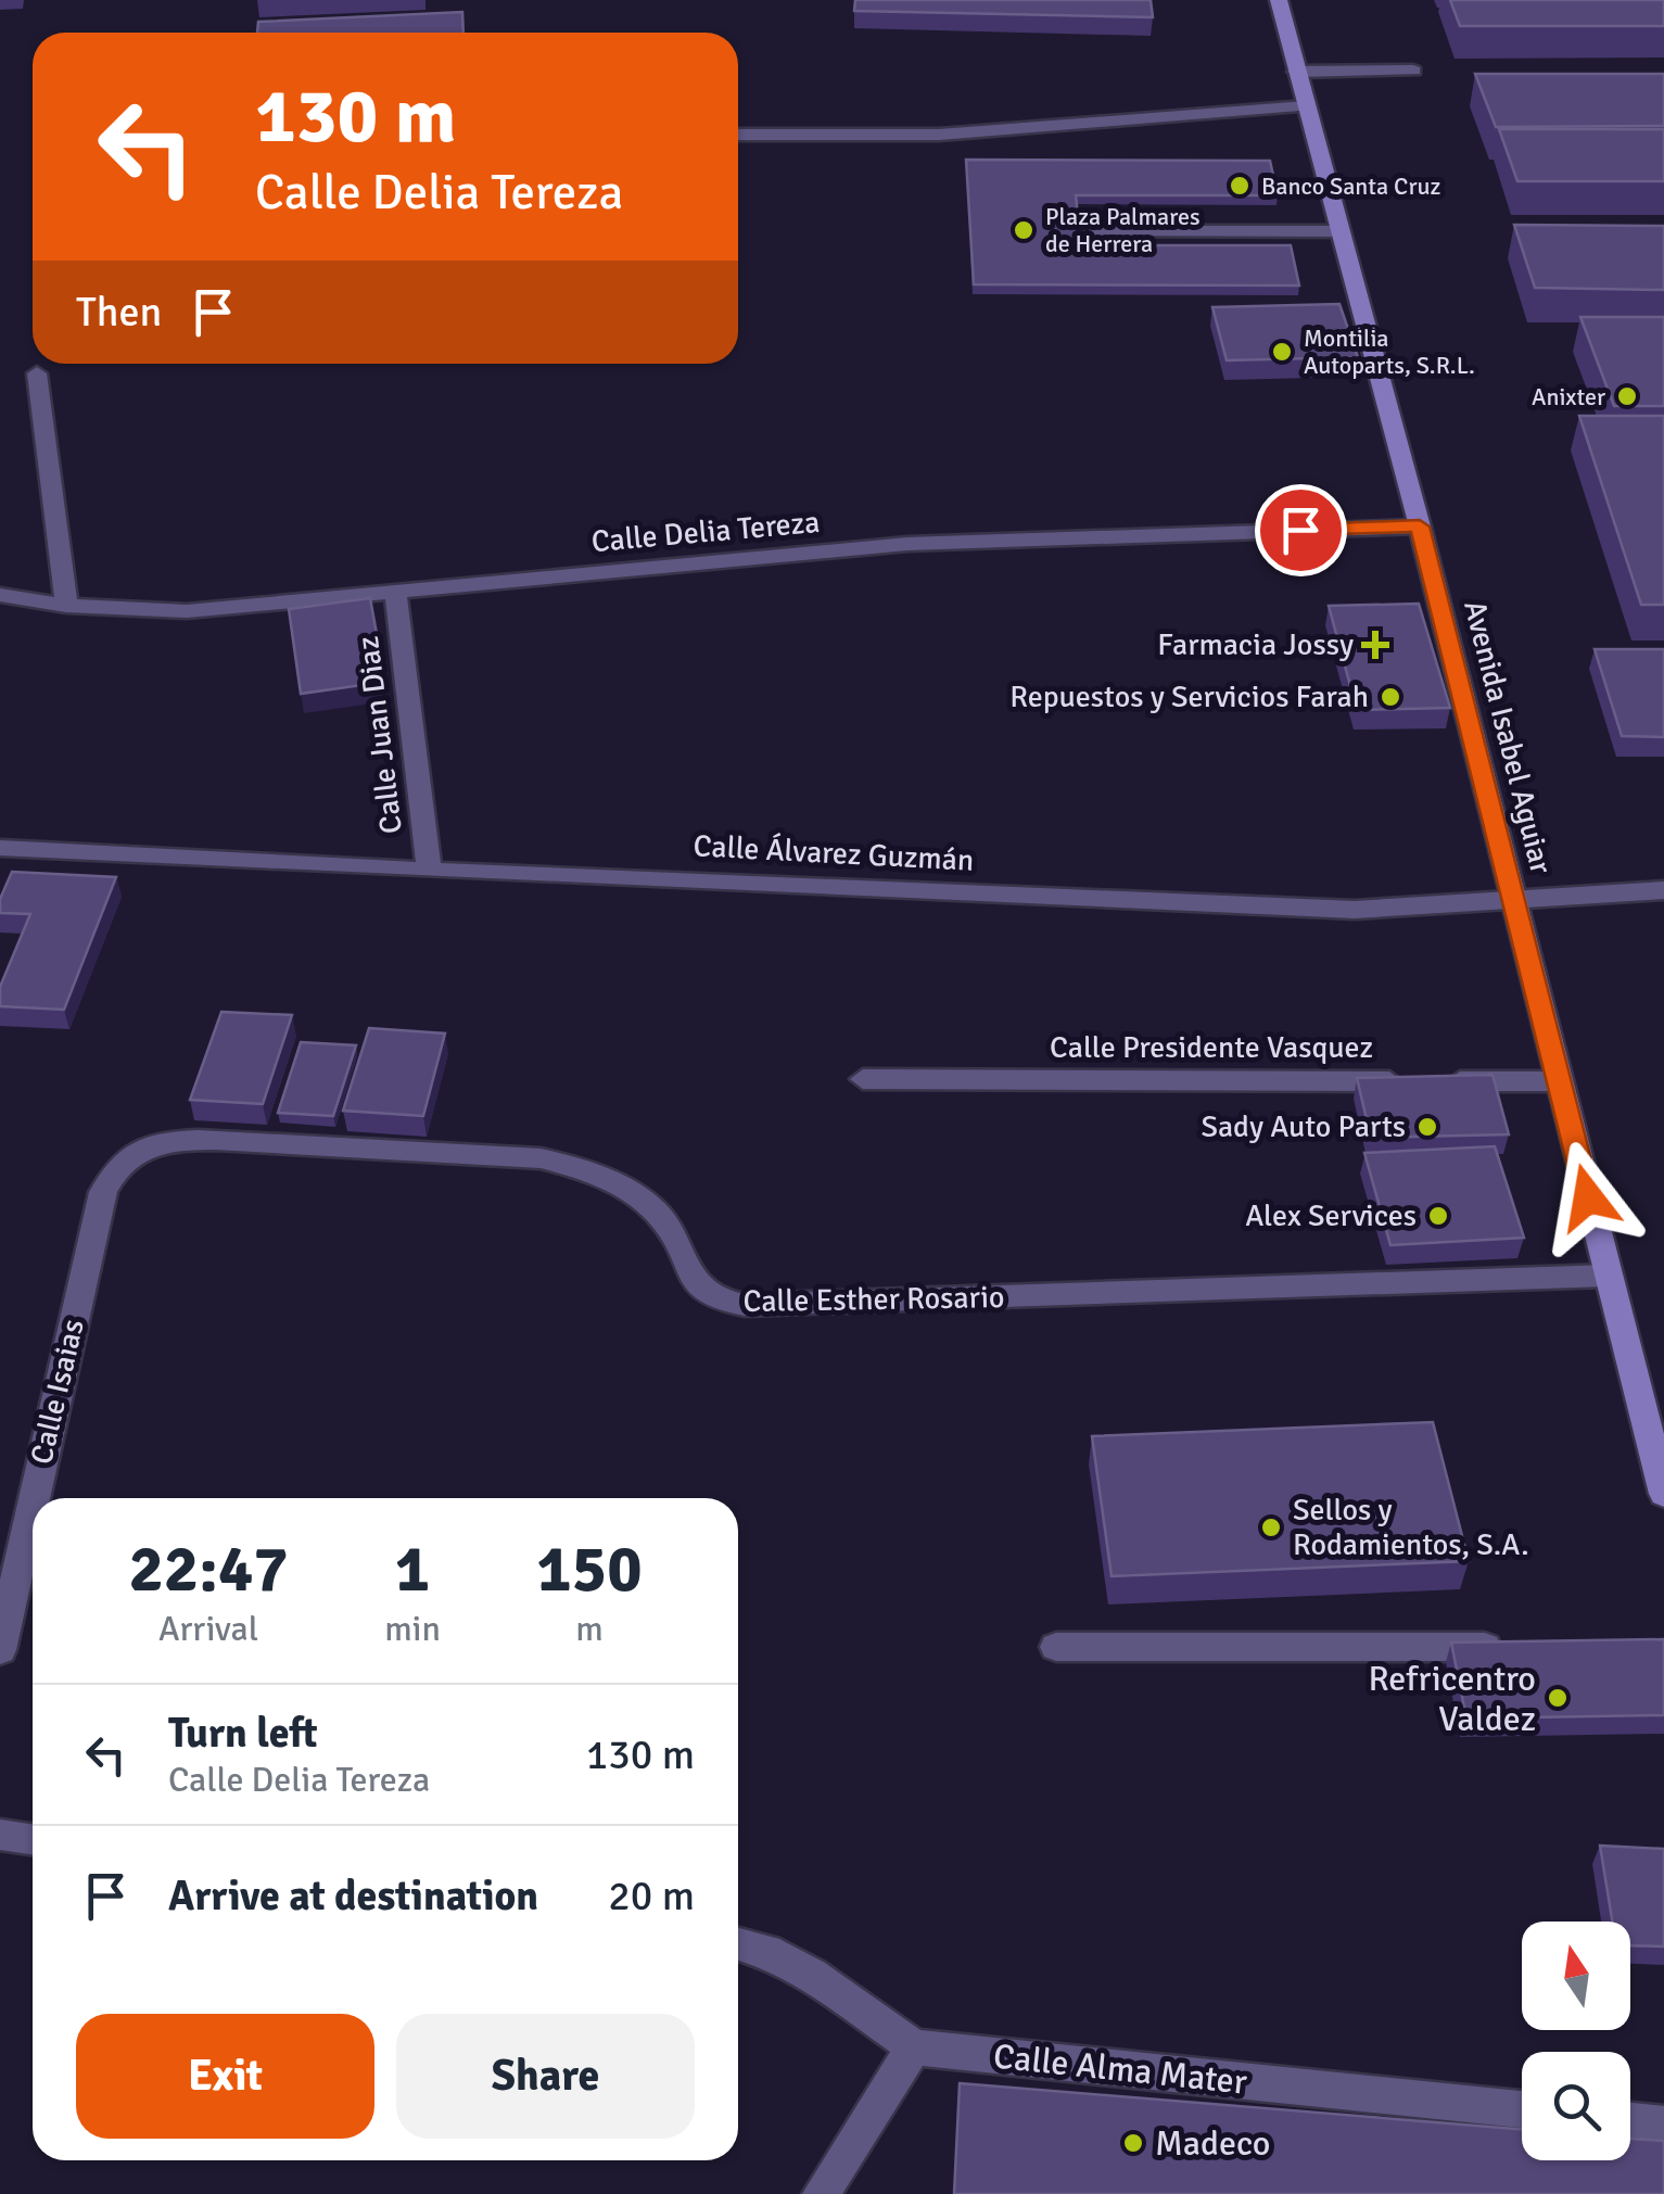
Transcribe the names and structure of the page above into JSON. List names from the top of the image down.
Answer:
{
  "streets": {
    "main road": ["Avenida Isabel Aguiar"],
    "street": [
      "Calle Delia Tereza",
      "Calle Juan Diaz",
      "Calle Álvarez Guzmán",
      "Calle Presidente Vasquez",
      "Calle Esther Rosario",
      "Calle Isaias",
      "Calle Alma Mater"
    ]
  },
  "crossings": [
    ["Calle Delia Tereza", "Calle Juan Diaz"],
    ["Calle Delia Tereza", "Avenida Isabel Aguiar"],
    ["Calle Juan Diaz", "Calle Álvarez Guzmán"],
    ["Avenida Isabel Aguiar", "Calle Álvarez Guzmán"],
    ["Avenida Isabel Aguiar", "Calle Presidente Vasquez"],
    ["Avenida Isabel Aguiar", "Calle Esther Rosario"],
    ["Calle Esther Rosario", "Calle Isaias"]
  ],
  "places": {
    "other": [
      "Banco Santa Cruz",
      "Plaza Palmares de Herrera",
      "Montilia Autoparts, S.R.L.",
      "Anixter",
      "Repuestos y Servicios Farah",
      "Sady Auto Parts",
      "Alex Services",
      "Sellos y Rodamientos, S.A.",
      "Refricentro Valdez",
      "Madeco"
    ],
    "health": ["Farmacia Jossy"]
  },
  "north": "top",
  "page": {
    "turn": ["130 m", "Calle Delia Tereza"],
    "then": "Then",
    "eta": [
      "22:47",
      "Arrival",
      "1",
      "min",
      "150",
      "m"
    ],
    "list": [
      {
        "name": "Turn left",
        "note": "Calle Delia Tereza",
        "value": "130 m"
      },
      {
        "name": "Arrive at destination",
        "value": "20 m"
      }
    ],
    "buttons": ["Exit", "Share"]
  }
}
